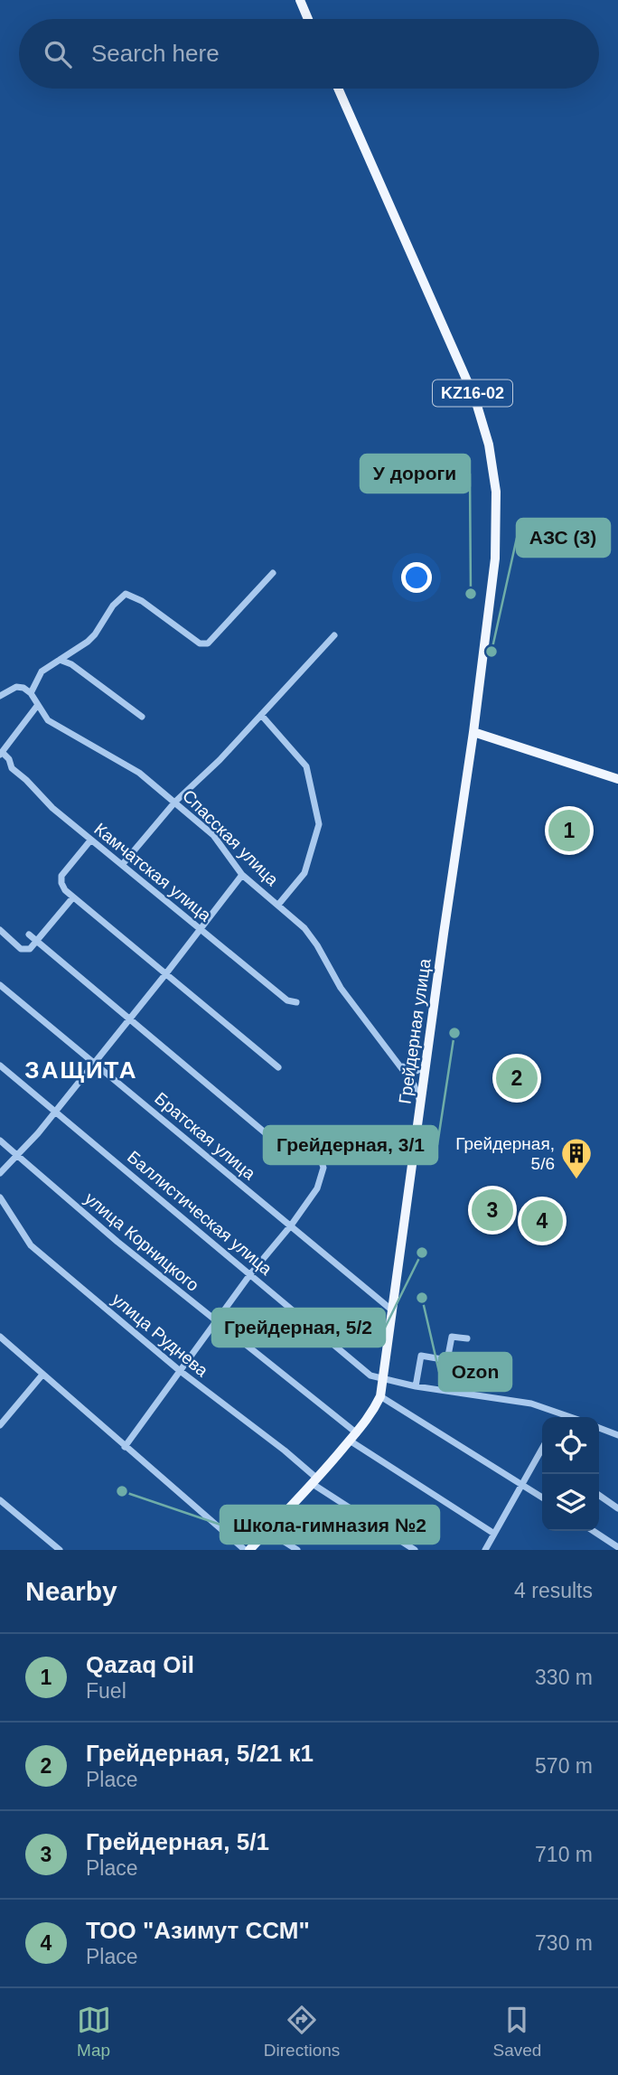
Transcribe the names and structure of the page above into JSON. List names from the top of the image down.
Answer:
{
  "streets": {
    "main road": ["KZ16-02", "Грейдерная улица"],
    "street": [
      "Спасская улица",
      "Камчатская улица",
      "Братская улица",
      "Баллистическая улица",
      "улица Корницкого",
      "улица Руднева"
    ]
  },
  "crossings": [
    ["KZ16-02", "Грейдерная улица"],
    ["Спасская улица", "Грейдерная улица"],
    ["Грейдерная улица", "Братская улица"],
    ["Грейдерная улица", "Баллистическая улица"],
    ["Грейдерная улица", "улица Корницкого"],
    ["Грейдерная улица", "улица Руднева"]
  ],
  "districts": ["ЗАЩИТА"],
  "places": {
    "other": [
      "У дороги",
      "АЗС (3)",
      "Грейдерная, 3/1",
      "Грейдерная, 5/2",
      "Ozon",
      "Школа-гимназия №2"
    ],
    "building": ["Грейдерная, 5/6"]
  },
  "page": {
    "search": "Search here",
    "pins": [
      "1",
      "2",
      "3",
      "4"
    ],
    "heading": ["Nearby", "4 results"],
    "list": [
      {
        "mark": "1",
        "name": "Qazaq Oil",
        "note": "Fuel",
        "value": "330 m"
      },
      {
        "mark": "2",
        "name": "Грейдерная, 5/21 к1",
        "note": "Place",
        "value": "570 m"
      },
      {
        "mark": "3",
        "name": "Грейдерная, 5/1",
        "note": "Place",
        "value": "710 m"
      },
      {
        "mark": "4",
        "name": "ТОО \"Азимут ССМ\"",
        "note": "Place",
        "value": "730 m"
      }
    ],
    "nav": ["Map", "Directions", "Saved"]
  }
}
